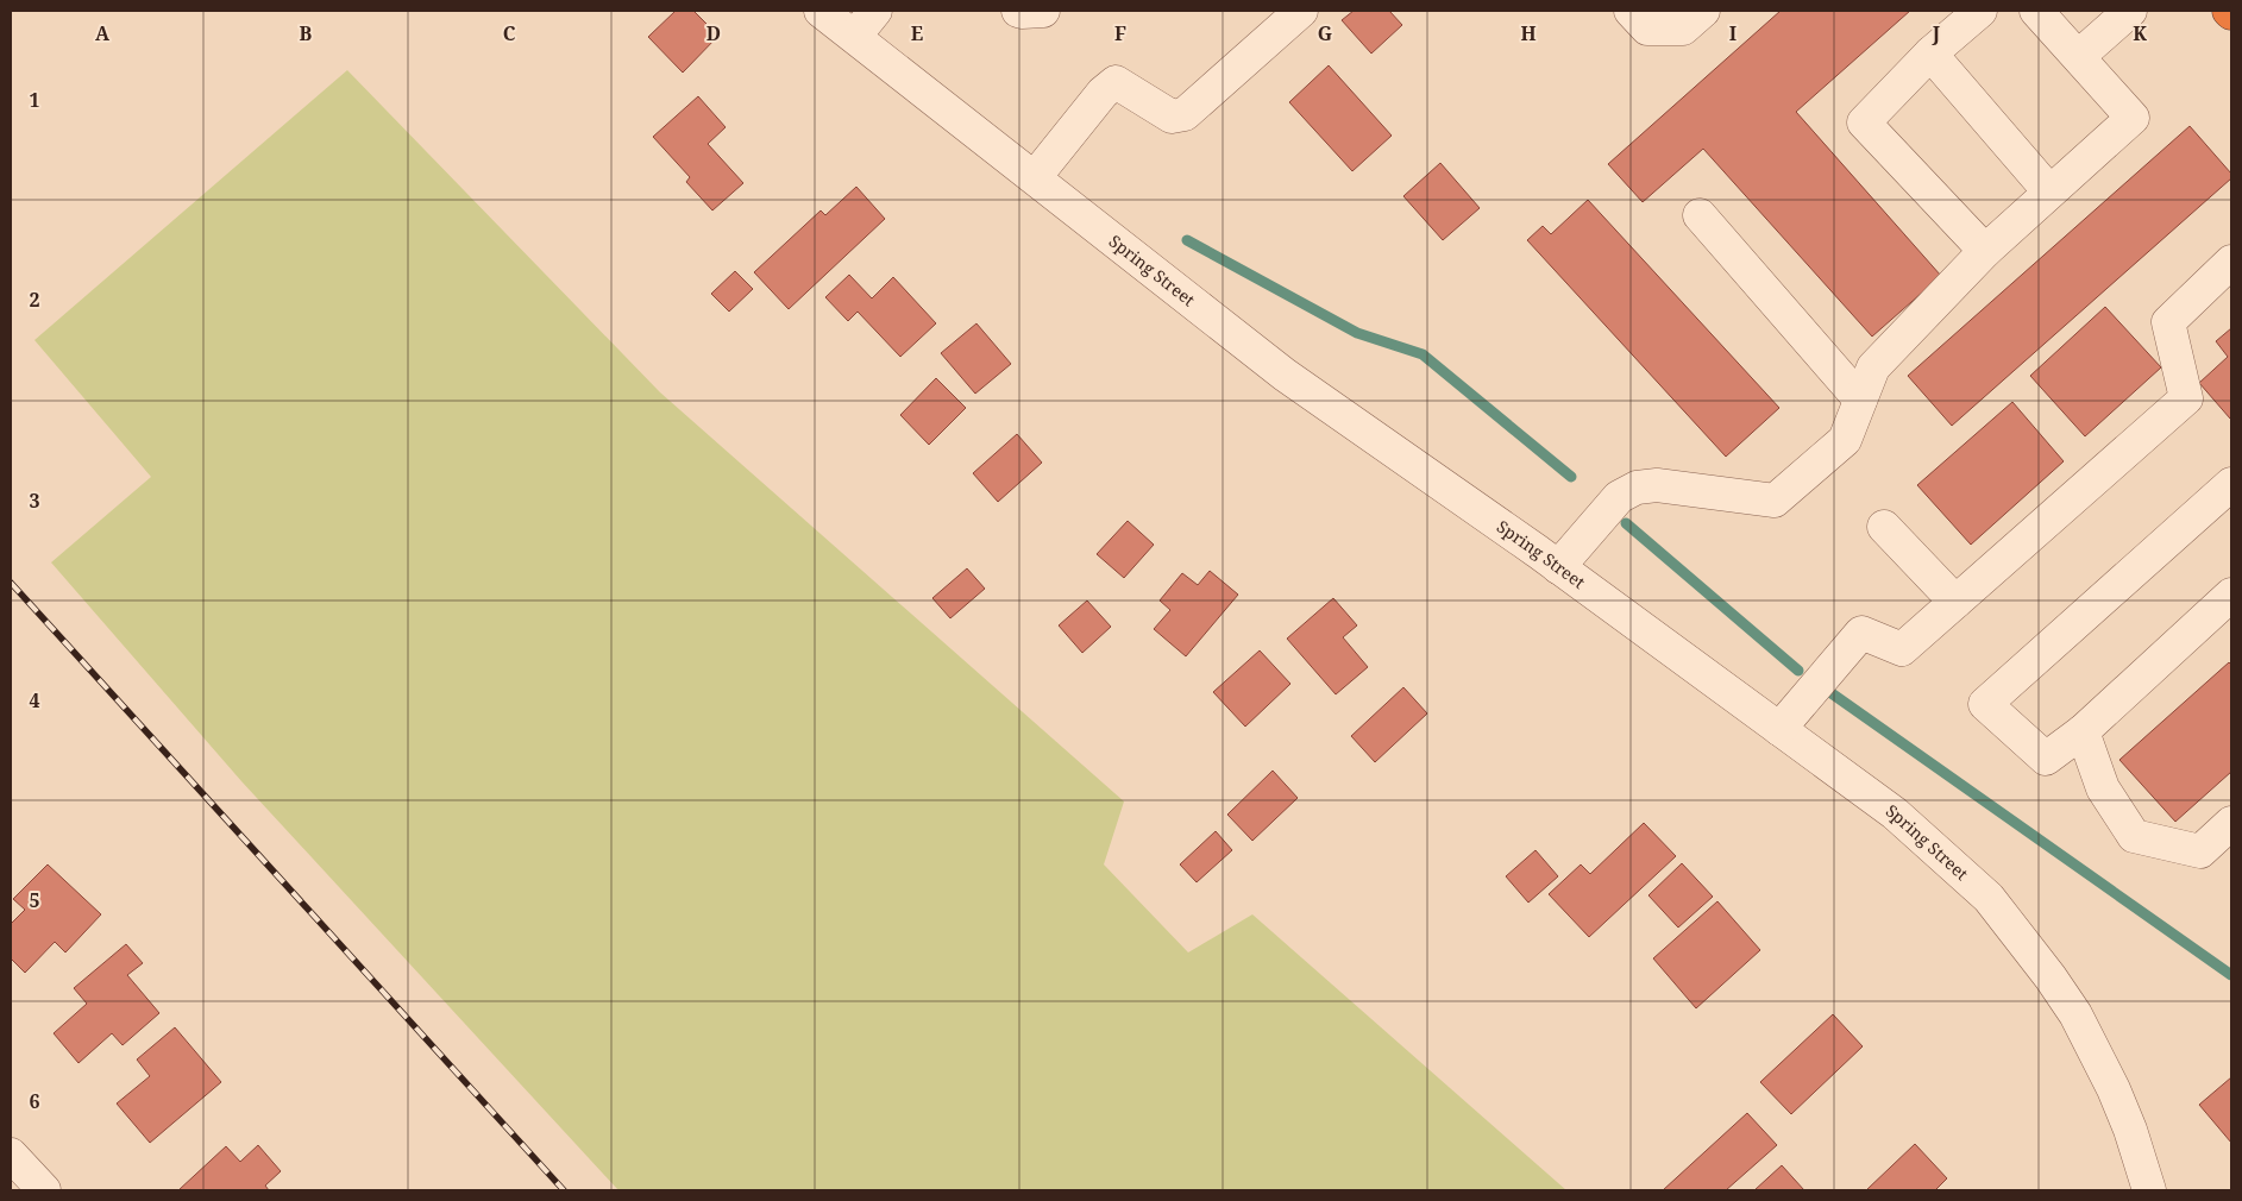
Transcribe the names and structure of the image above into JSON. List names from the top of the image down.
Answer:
{
  "streets": {
    "street": ["Spring Street"]
  },
  "grid": {
    "columns": [
      "A",
      "B",
      "C",
      "D",
      "E",
      "F",
      "G",
      "H",
      "I",
      "J",
      "K"
    ],
    "rows": [
      "1",
      "2",
      "3",
      "4",
      "5",
      "6"
    ]
  }
}
